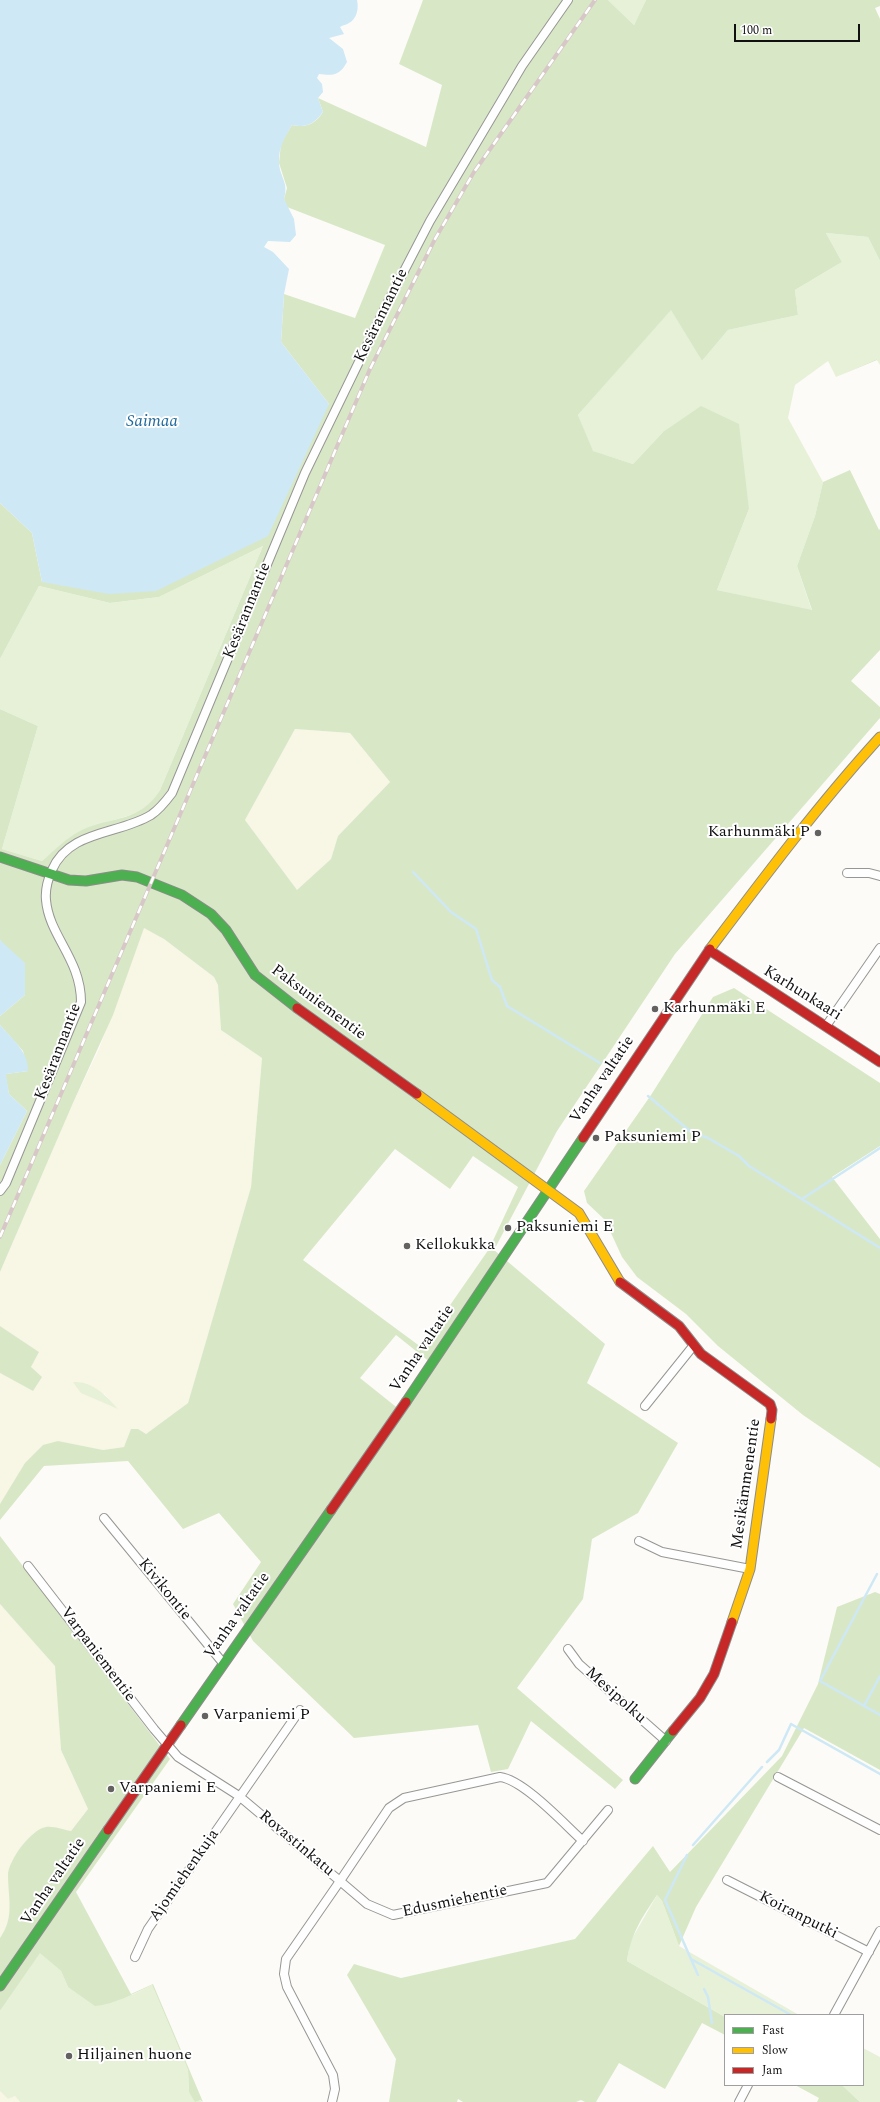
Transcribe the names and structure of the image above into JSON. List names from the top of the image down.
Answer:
{
  "streets": {
    "street": [
      "Kesärannantie",
      "Karhunkaari",
      "Paksuniementie",
      "Vanha valtatie",
      "Mesikämmenentie",
      "Kivikontie",
      "Varpaniementie",
      "Mesipolku",
      "Rovastinkatu",
      "Ajomiehenkuja",
      "Edusmiehentie",
      "Koiranputki"
    ]
  },
  "crossings": [
    ["Kesärannantie", "Paksuniementie"],
    ["Karhunkaari", "Vanha valtatie"],
    ["Paksuniementie", "Vanha valtatie"],
    ["Paksuniementie", "Mesikämmenentie"],
    ["Vanha valtatie", "Mesikämmenentie"],
    ["Vanha valtatie", "Kivikontie"],
    ["Vanha valtatie", "Varpaniementie"],
    ["Vanha valtatie", "Rovastinkatu"],
    ["Mesikämmenentie", "Mesipolku"],
    ["Varpaniementie", "Rovastinkatu"],
    ["Rovastinkatu", "Ajomiehenkuja"],
    ["Rovastinkatu", "Edusmiehentie"]
  ],
  "water": ["Saimaa"],
  "places": [
    "Karhunmäki P",
    "Karhunmäki E",
    "Paksuniemi P",
    "Paksuniemi E",
    "Kellokukka",
    "Varpaniemi P",
    "Varpaniemi E",
    "Hiljainen huone"
  ],
  "legend": ["Fast", "Slow", "Jam"],
  "scale_bar": "100 m"
}
